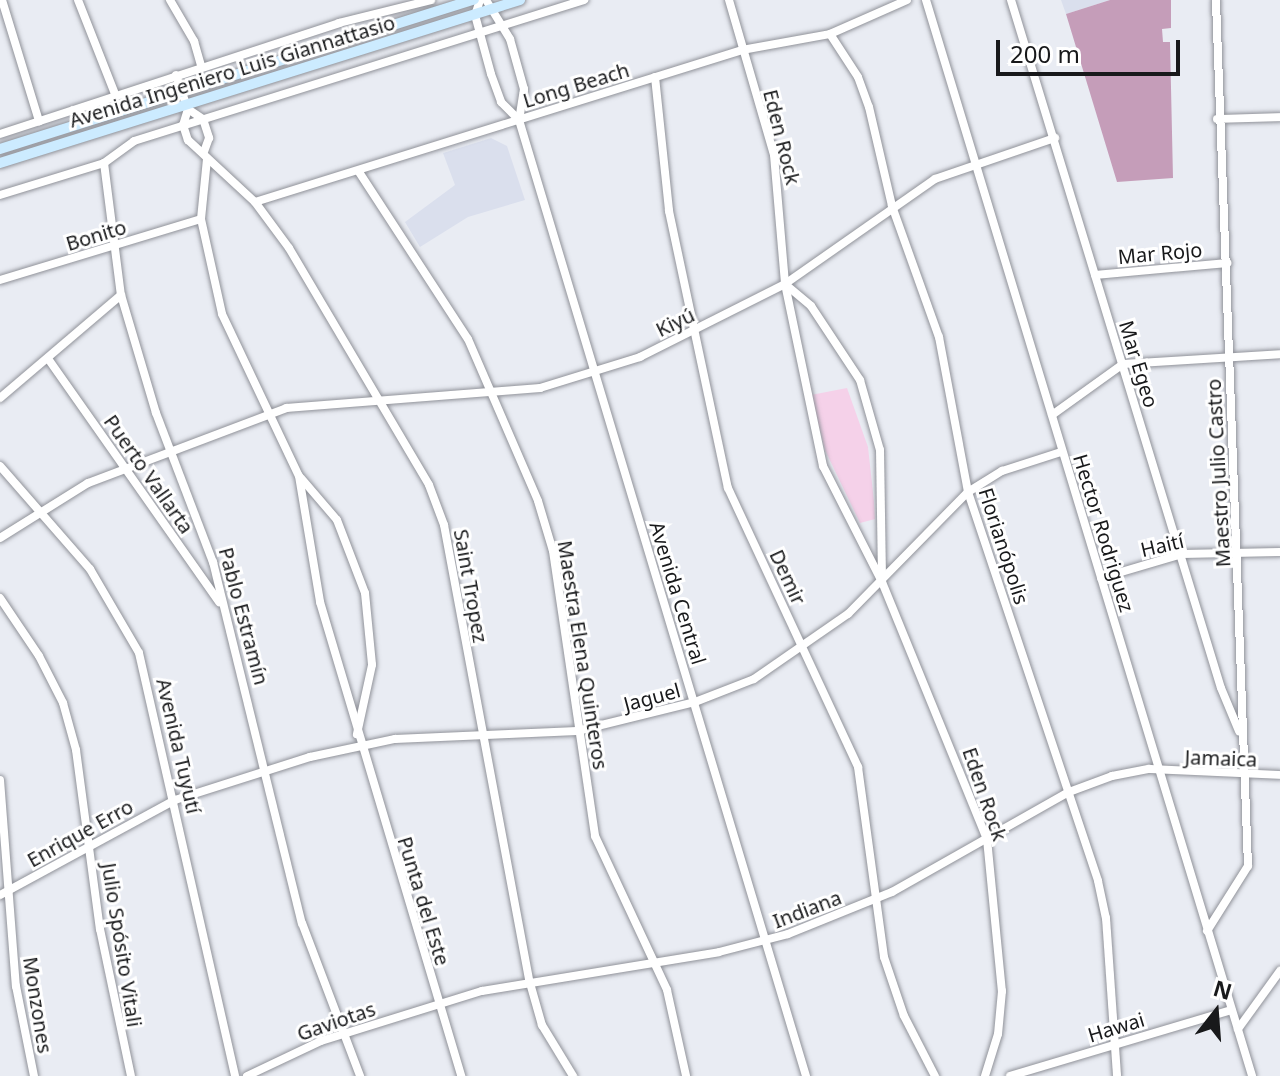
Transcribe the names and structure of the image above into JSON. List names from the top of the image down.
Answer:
{
  "streets": {
    "main road": ["Avenida Ingeniero Luis Giannattasio"],
    "street": [
      "Long Beach",
      "Eden Rock",
      "Bonito",
      "Mar Rojo",
      "Kiyú",
      "Mar Egeo",
      "Maestro Julio Castro",
      "Puerto Vallarta",
      "Hector Rodriguez",
      "Haití",
      "Florianópolis",
      "Demir",
      "Saint Tropez",
      "Avenida Central",
      "Pablo Estramín",
      "Maestra Elena Quinteros",
      "Jaguel",
      "Avenida Tuyutí",
      "Jamaica",
      "Enrique Erro",
      "Punta del Este",
      "Indiana",
      "Julio Spósito Vitali",
      "Monzones",
      "Gaviotas",
      "Hawai"
    ]
  },
  "crossings": [
    ["Avenida Ingeniero Luis Giannattasio", "Saint Tropez"],
    ["Avenida Ingeniero Luis Giannattasio", "Avenida Central"],
    ["Avenida Ingeniero Luis Giannattasio", "Pablo Estramín"],
    ["Avenida Ingeniero Luis Giannattasio", "Punta del Este"],
    ["Long Beach", "Eden Rock"],
    ["Long Beach", "Florianópolis"],
    ["Long Beach", "Demir"],
    ["Long Beach", "Saint Tropez"],
    ["Long Beach", "Avenida Central"],
    ["Long Beach", "Maestra Elena Quinteros"],
    ["Eden Rock", "Kiyú"],
    ["Eden Rock", "Jaguel"],
    ["Eden Rock", "Indiana"],
    ["Bonito", "Pablo Estramín"],
    ["Bonito", "Punta del Este"],
    ["Mar Rojo", "Mar Egeo"],
    ["Mar Rojo", "Maestro Julio Castro"],
    ["Kiyú", "Mar Egeo"],
    ["Kiyú", "Puerto Vallarta"],
    ["Kiyú", "Hector Rodriguez"],
    ["Kiyú", "Florianópolis"],
    ["Kiyú", "Demir"],
    ["Kiyú", "Saint Tropez"],
    ["Kiyú", "Avenida Central"],
    ["Kiyú", "Pablo Estramín"],
    ["Kiyú", "Maestra Elena Quinteros"],
    ["Kiyú", "Avenida Tuyutí"],
    ["Kiyú", "Punta del Este"],
    ["Mar Egeo", "Maestro Julio Castro"],
    ["Mar Egeo", "Haití"],
    ["Maestro Julio Castro", "Hector Rodriguez"],
    ["Maestro Julio Castro", "Haití"],
    ["Maestro Julio Castro", "Jamaica"],
    ["Puerto Vallarta", "Pablo Estramín"],
    ["Hector Rodriguez", "Haití"],
    ["Hector Rodriguez", "Jaguel"],
    ["Hector Rodriguez", "Jamaica"],
    ["Hector Rodriguez", "Indiana"],
    ["Hector Rodriguez", "Hawai"],
    ["Florianópolis", "Jaguel"],
    ["Florianópolis", "Indiana"],
    ["Florianópolis", "Hawai"],
    ["Demir", "Jaguel"],
    ["Demir", "Indiana"],
    ["Saint Tropez", "Jaguel"],
    ["Saint Tropez", "Punta del Este"],
    ["Saint Tropez", "Indiana"],
    ["Avenida Central", "Jaguel"],
    ["Avenida Central", "Indiana"],
    ["Pablo Estramín", "Jaguel"],
    ["Pablo Estramín", "Gaviotas"],
    ["Maestra Elena Quinteros", "Jaguel"],
    ["Maestra Elena Quinteros", "Indiana"],
    ["Jaguel", "Avenida Tuyutí"],
    ["Jaguel", "Enrique Erro"],
    ["Jaguel", "Punta del Este"],
    ["Avenida Tuyutí", "Enrique Erro"],
    ["Jamaica", "Indiana"],
    ["Enrique Erro", "Julio Spósito Vitali"],
    ["Enrique Erro", "Monzones"],
    ["Punta del Este", "Indiana"],
    ["Punta del Este", "Gaviotas"],
    ["Indiana", "Gaviotas"]
  ],
  "scale_bar": "200 m",
  "north": "top"
}
